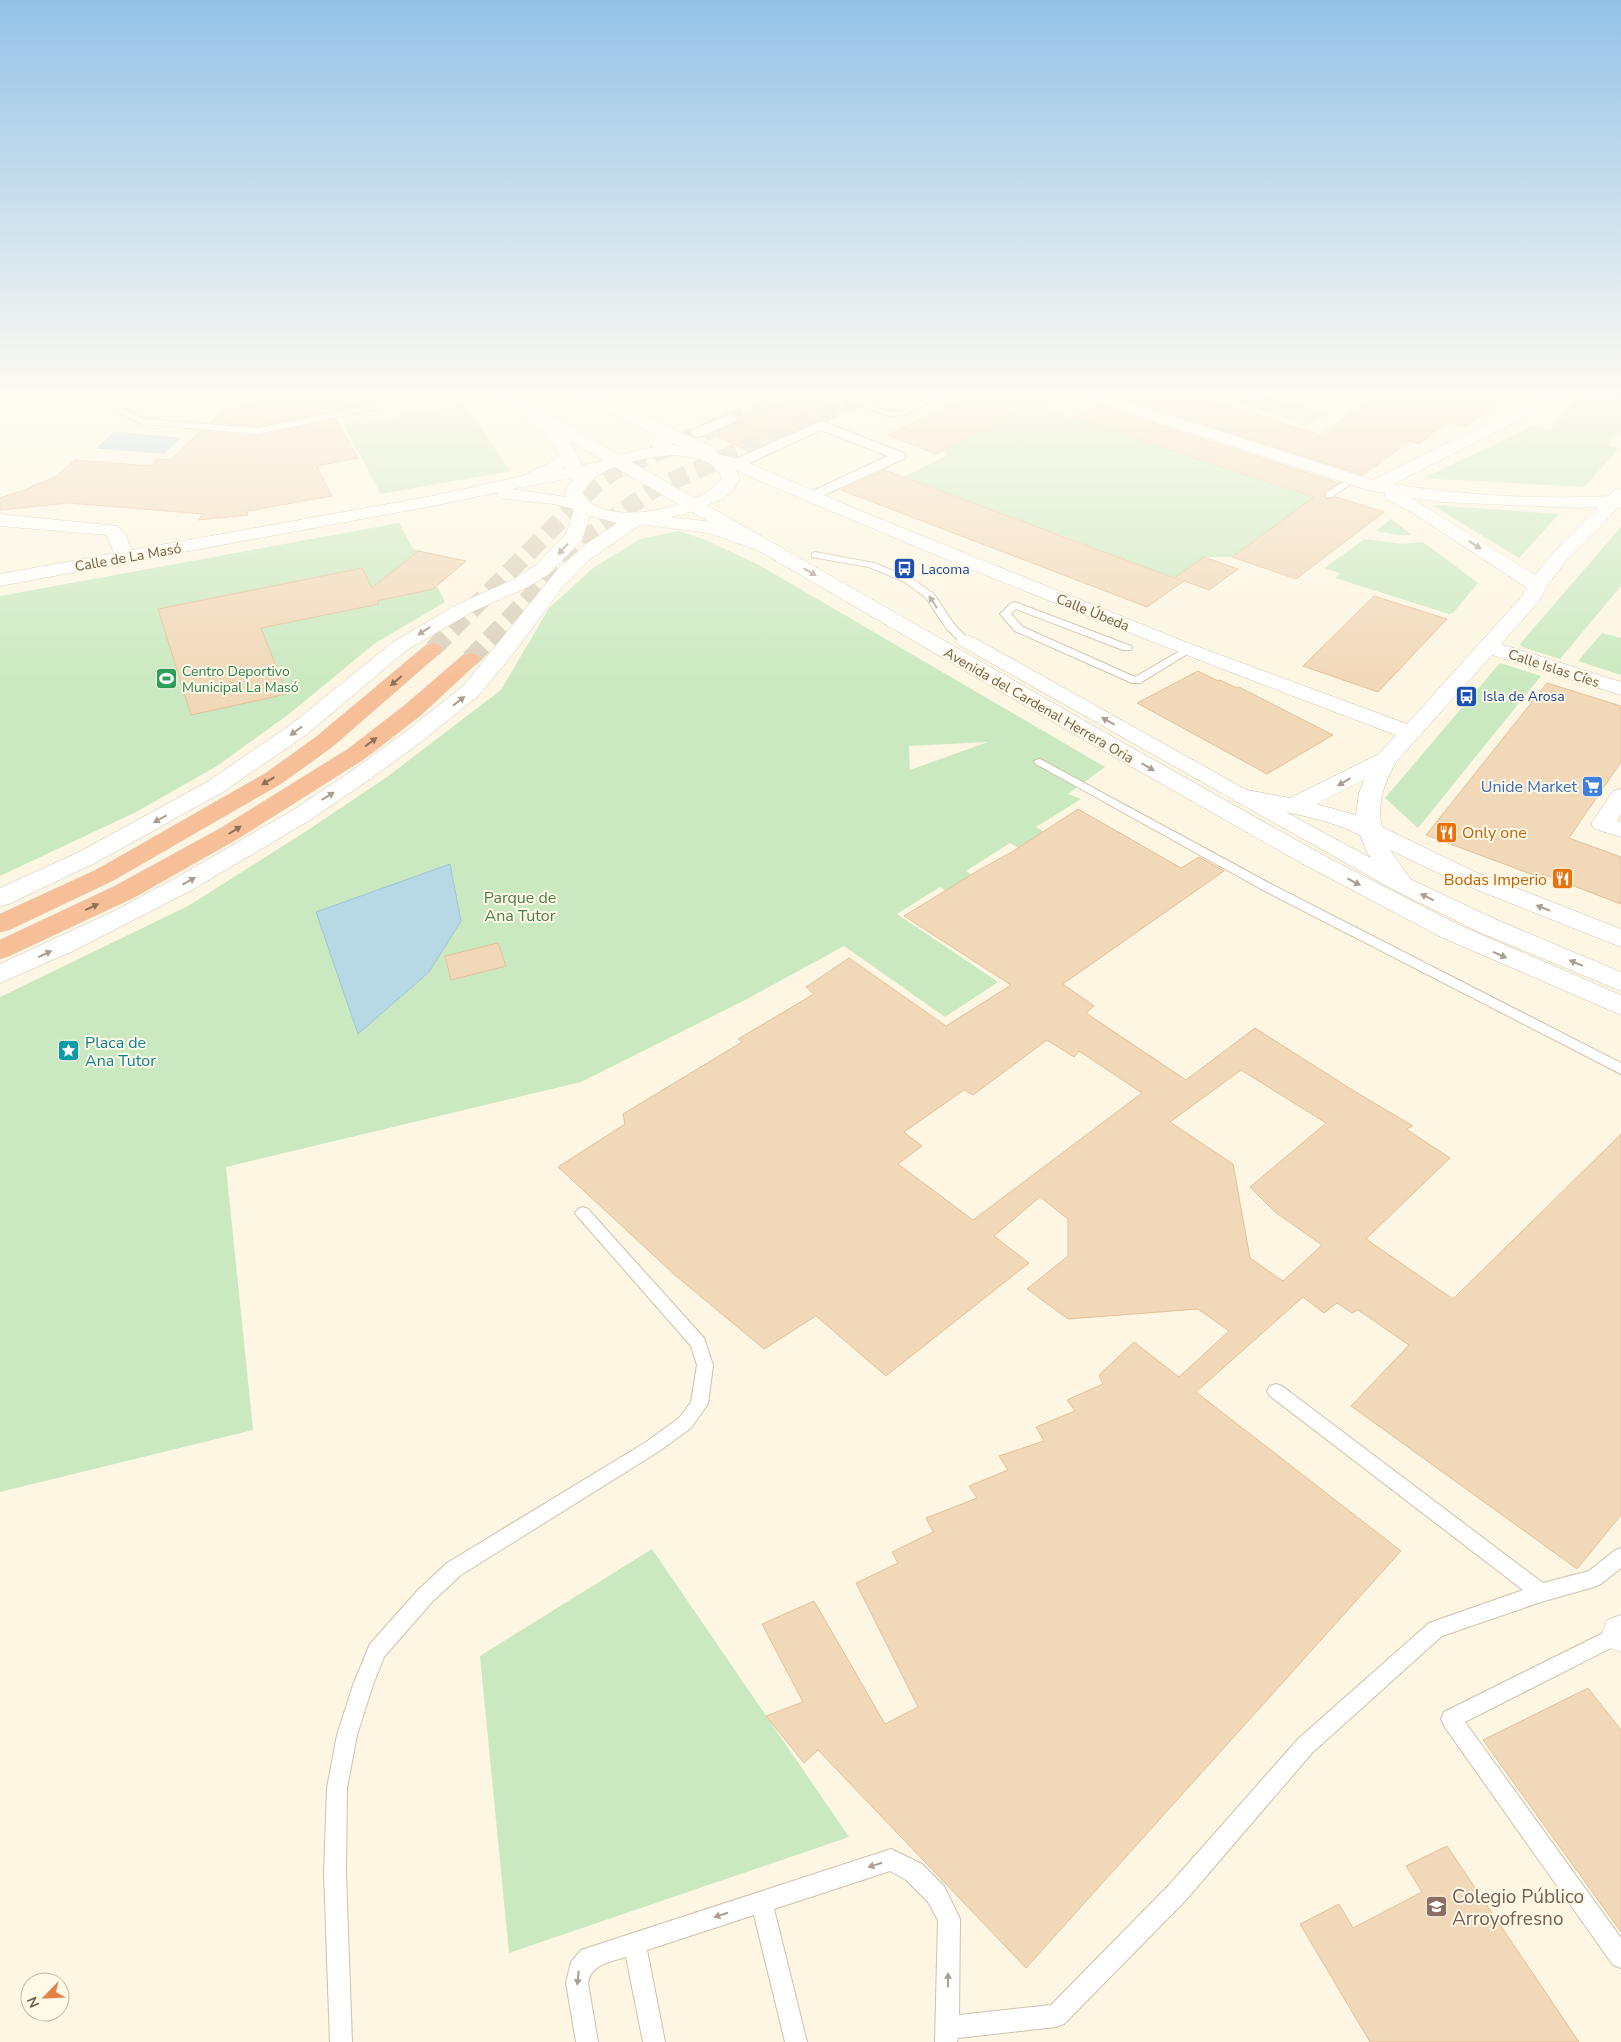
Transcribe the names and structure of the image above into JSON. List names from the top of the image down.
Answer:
{
  "streets": {
    "street": [
      "Calle de La Masó",
      "Calle Úbeda",
      "Calle Islas Cíes",
      "Avenida del Cardenal Herrera Oria"
    ]
  },
  "crossings": [
    ["Calle de La Masó", "Avenida del Cardenal Herrera Oria"],
    ["Calle Úbeda", "Avenida del Cardenal Herrera Oria"]
  ],
  "parks": ["Parque de Ana Tutor"],
  "places": {
    "bus stop": ["Lacoma", "Isla de Arosa"],
    "sports": ["Centro Deportivo Municipal La Masó"],
    "supermarket": ["Unide Market"],
    "restaurant": ["Only one", "Bodas Imperio"],
    "place": ["Placa de Ana Tutor"],
    "school or university": ["Colegio Público Arroyofresno"]
  },
  "north": "bottom left"
}
